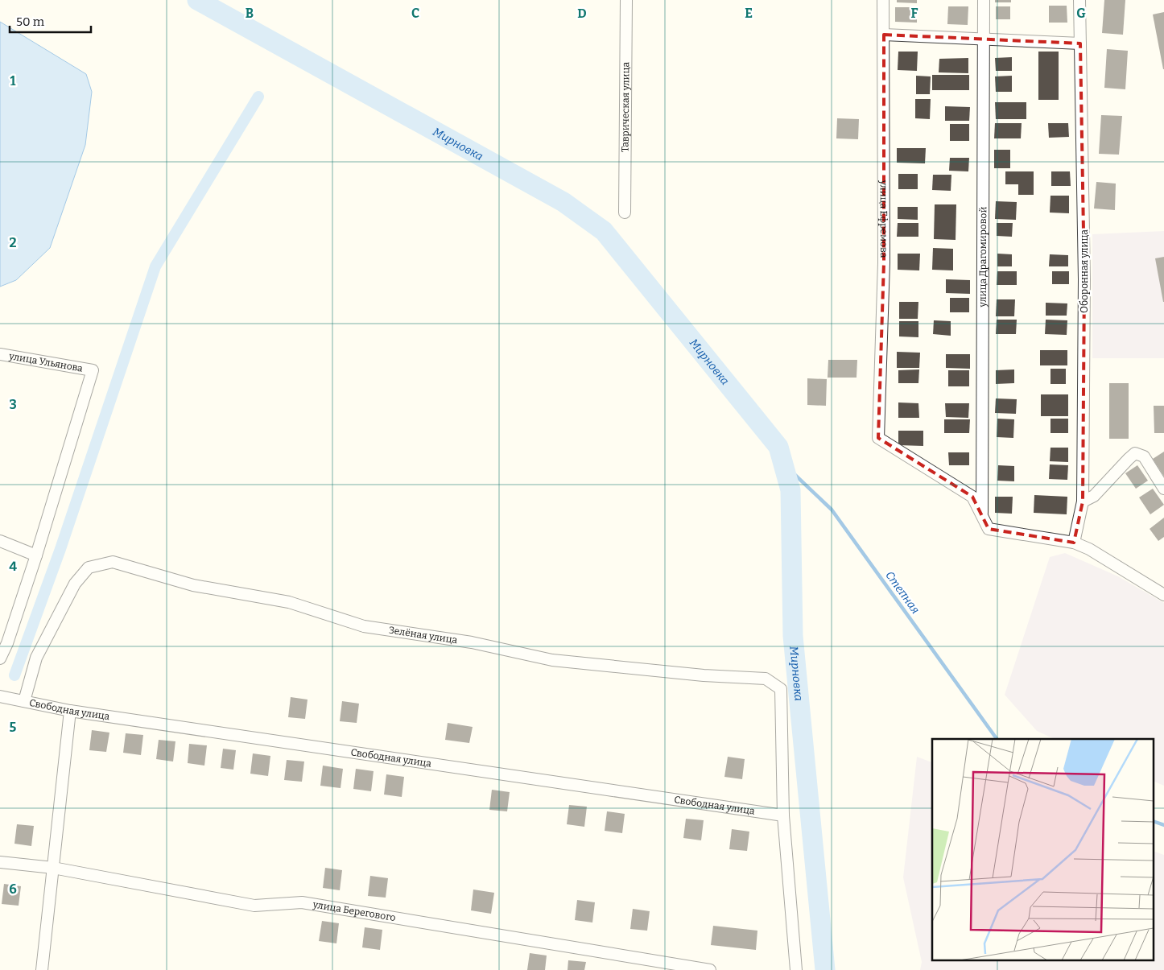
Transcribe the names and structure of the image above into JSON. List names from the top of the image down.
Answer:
{
  "streets": {
    "street": [
      "Таврическая улица",
      "улица Ефремова",
      "улица Драгомировой",
      "Оборонная улица",
      "улица Ульянова",
      "Зелёная улица",
      "Свободная улица",
      "улица Берегового"
    ]
  },
  "crossings": [
    ["улица Ефремова", "улица Драгомировой"],
    ["Зелёная улица", "Свободная улица"]
  ],
  "water": ["Мирновка", "Степная"],
  "scale_bar": "50 m",
  "grid": {
    "columns": [
      "B",
      "C",
      "D",
      "E",
      "F",
      "G"
    ],
    "rows": [
      "1",
      "2",
      "3",
      "4",
      "5",
      "6"
    ]
  }
}
